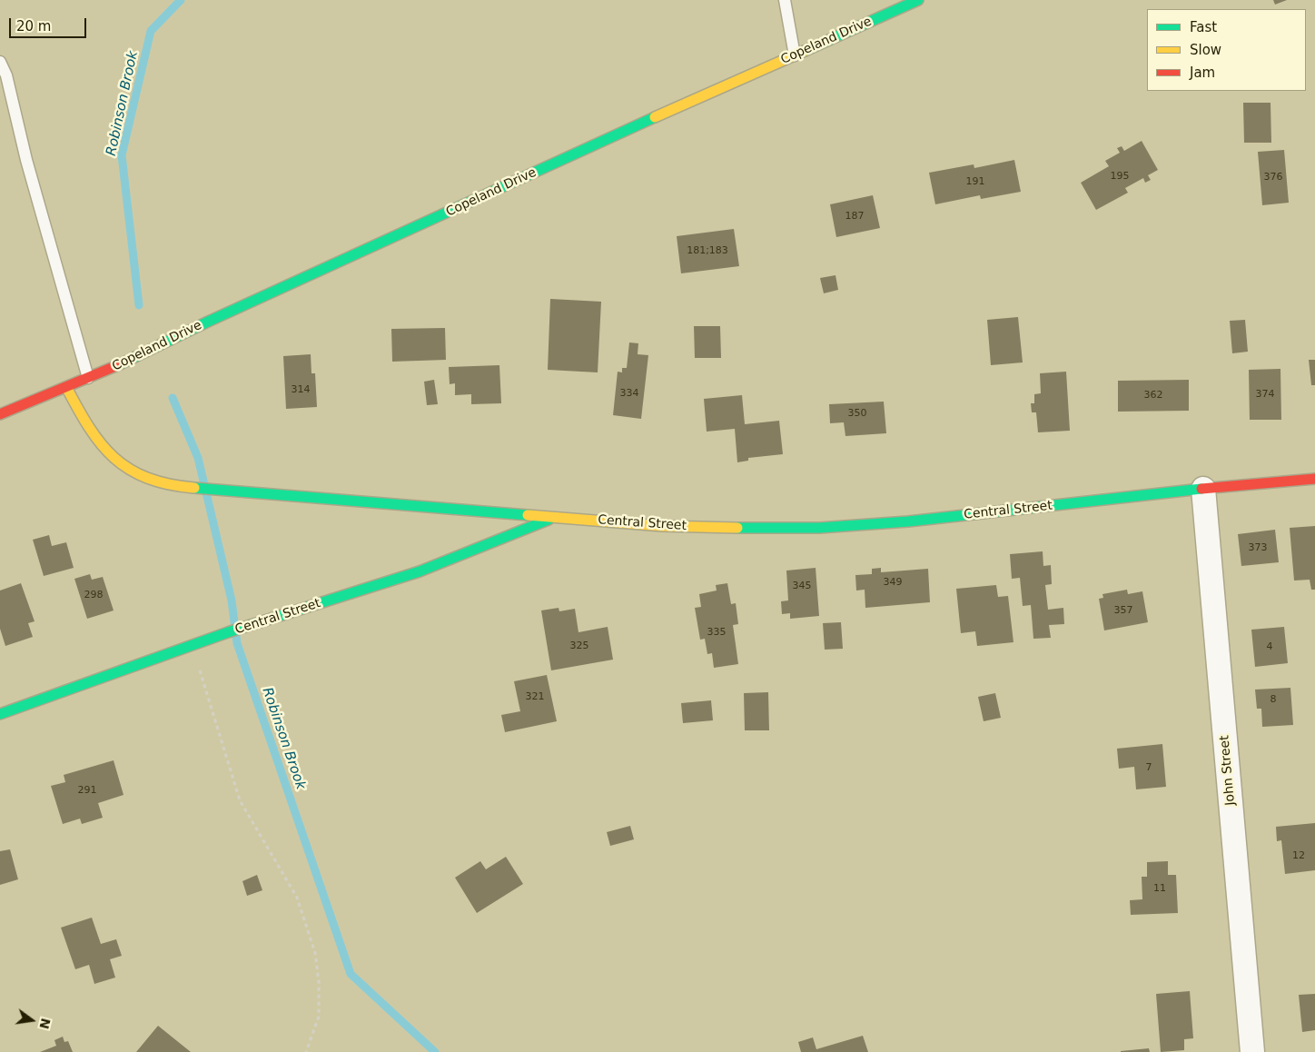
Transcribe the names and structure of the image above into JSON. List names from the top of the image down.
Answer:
{
  "streets": {
    "street": ["Copeland Drive", "Central Street", "John Street"]
  },
  "crossings": [
    ["Central Street", "John Street"]
  ],
  "water": ["Robinson Brook"],
  "house_numbers": [
    "195",
    "376",
    "191",
    "187",
    "181;183",
    "314",
    "334",
    "374",
    "362",
    "350",
    "373",
    "349",
    "345",
    "298",
    "357",
    "335",
    "325",
    "4",
    "321",
    "8",
    "7",
    "291",
    "12",
    "11"
  ],
  "legend": ["Fast", "Slow", "Jam"],
  "scale_bar": "20 m",
  "north": "right"
}
